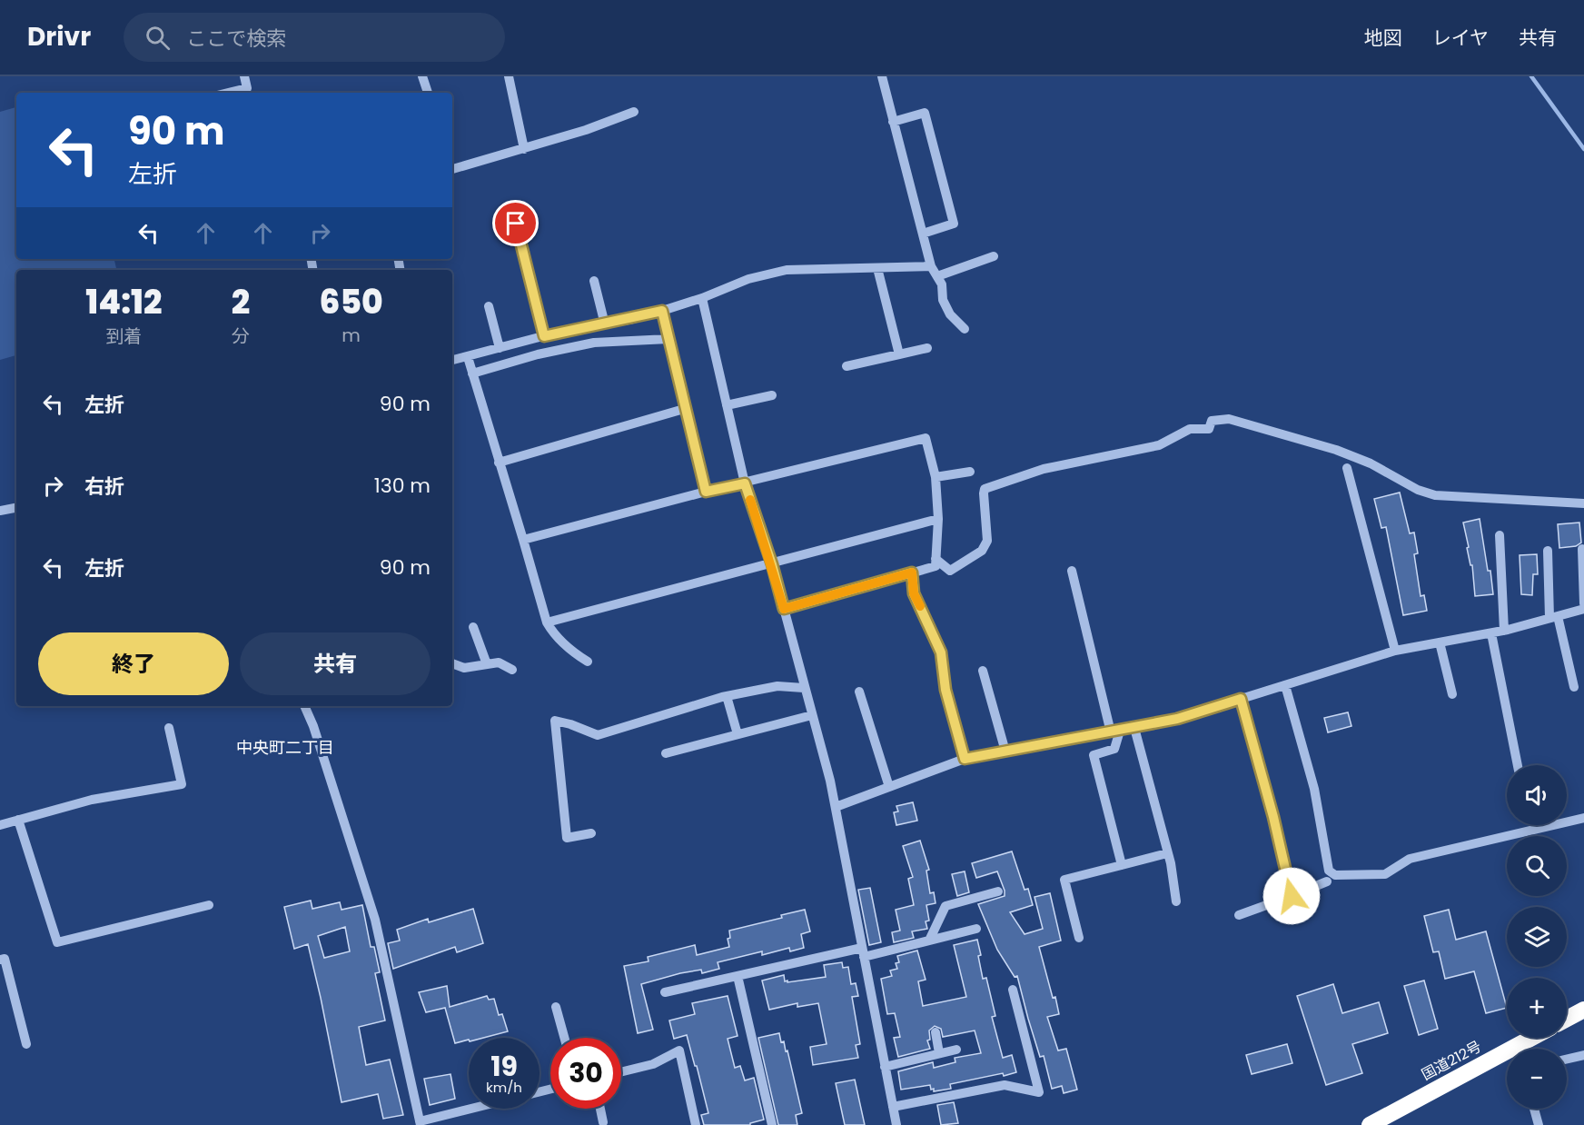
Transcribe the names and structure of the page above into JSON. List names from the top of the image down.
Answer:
{
  "streets": {
    "highway": ["国道212号"]
  },
  "districts": ["中央町二丁目"],
  "page": {
    "header": "Drivr",
    "search": "ここで検索",
    "nav": ["地図", "レイヤ", "共有"],
    "turn": ["90 m", "左折"],
    "eta": [
      "14:12",
      "到着",
      "2",
      "分",
      "650",
      "m"
    ],
    "list": [
      {
        "name": "左折",
        "value": "90 m"
      },
      {
        "name": "右折",
        "value": "130 m"
      },
      {
        "name": "左折",
        "value": "90 m"
      }
    ],
    "buttons": ["終了", "共有"],
    "map_buttons": ["+", "−"],
    "speed": "19 km/h",
    "limit": "30"
  }
}
